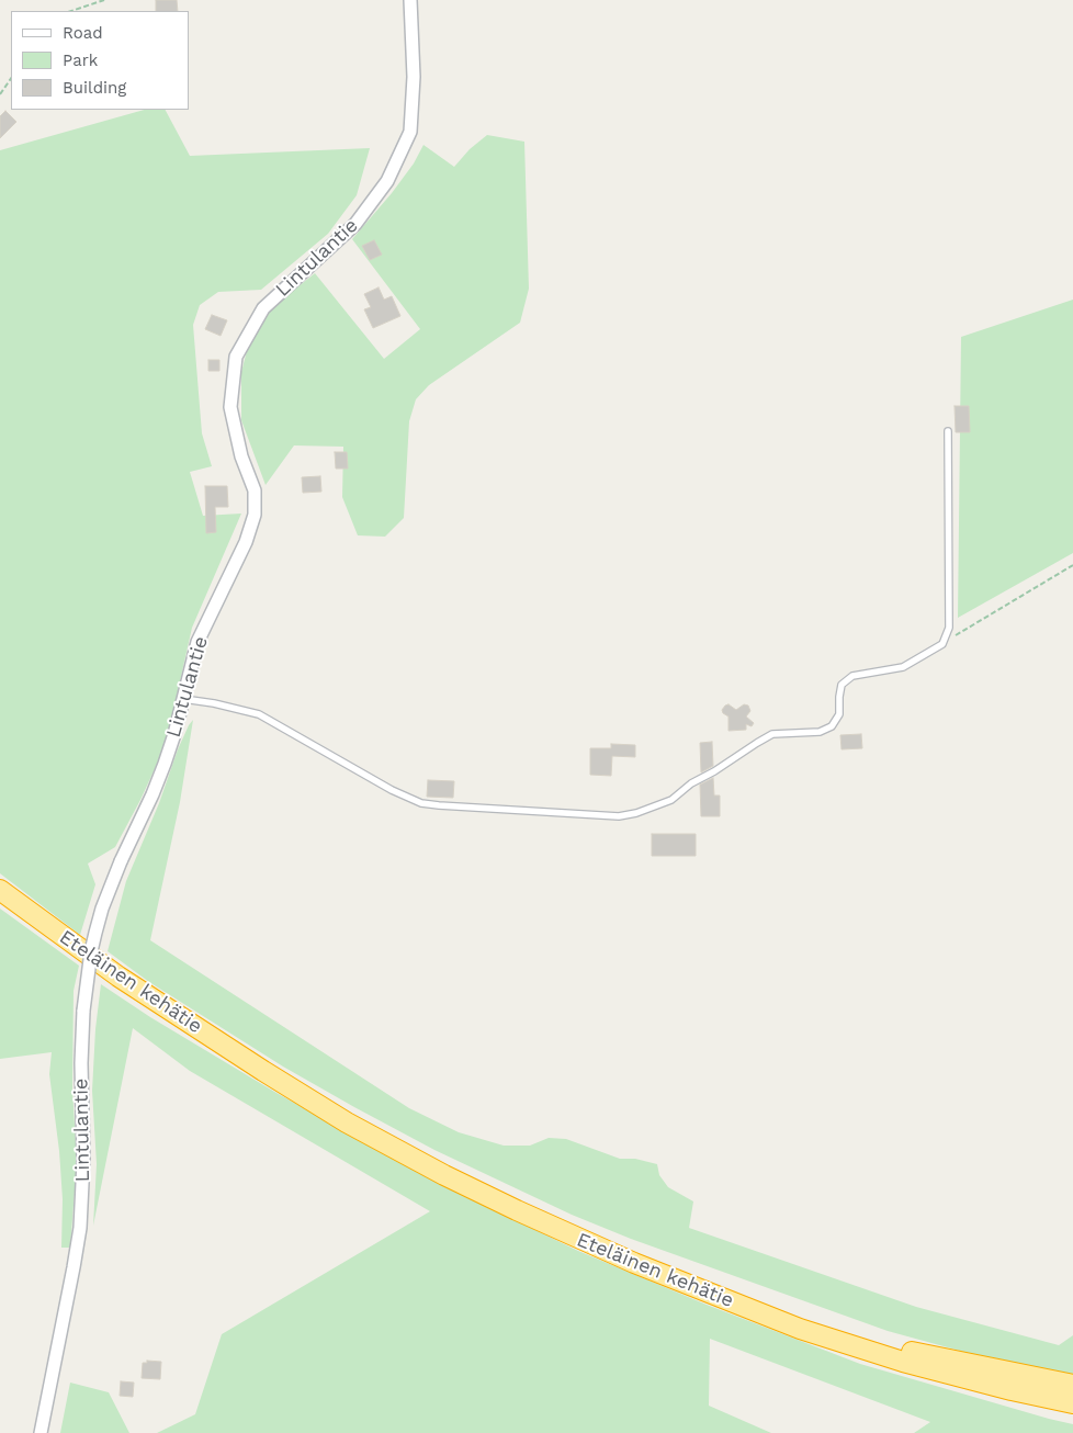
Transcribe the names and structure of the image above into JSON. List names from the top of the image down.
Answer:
{
  "streets": {
    "highway": ["Eteläinen kehätie"],
    "street": ["Lintulantie"]
  },
  "legend": ["Road", "Park", "Building"]
}
